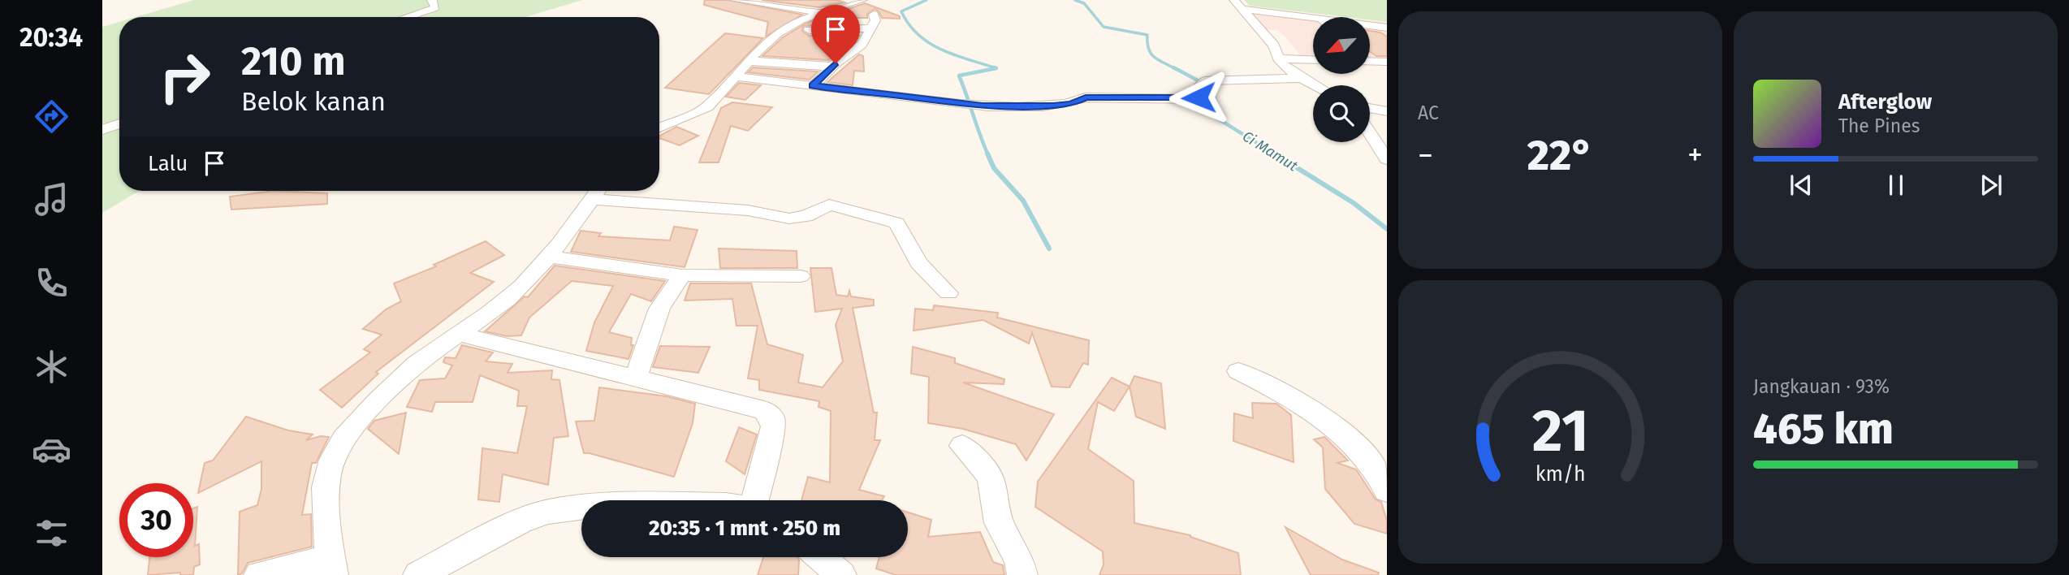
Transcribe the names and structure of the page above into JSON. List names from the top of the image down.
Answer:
{
  "water": ["Ci Mamut"],
  "north": "bottom left",
  "page": {
    "tabs": "20:34",
    "tile": [
      "AC",
      ["Jangkauan · 93%", "465 km"]
    ],
    "turn": ["210 m", "Belok kanan"],
    "song": ["Afterglow", "The Pines"],
    "heat": ["−", "22°", "+"],
    "then": "Lalu",
    "limit": "30",
    "trip": "20:35 · 1 mnt · 250 m",
    "gauge": ["21", "km/h"]
  }
}
